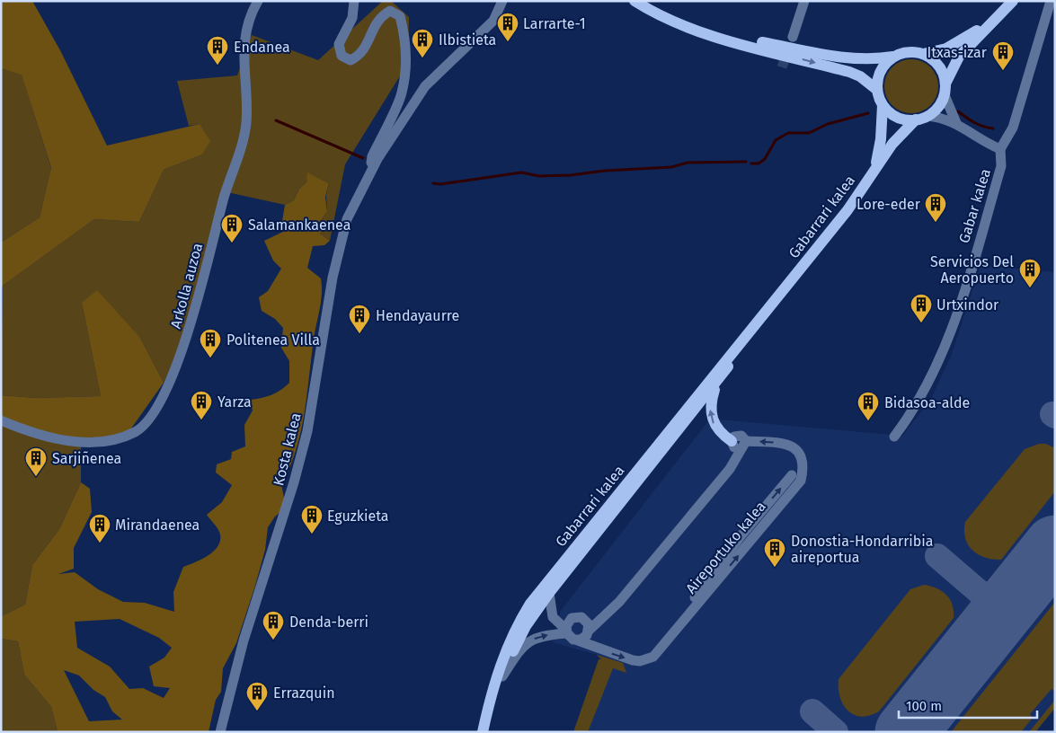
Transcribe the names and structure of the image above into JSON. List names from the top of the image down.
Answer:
{
  "streets": {
    "main road": ["Gabarrari kalea"],
    "street": [
      "Gabar kalea",
      "Arkolla auzoa",
      "Kosta kalea",
      "Aireportuko kalea"
    ]
  },
  "places": {
    "building": [
      "Larrarte-1",
      "Ilbistieta",
      "Endanea",
      "Itxas-izar",
      "Lore-eder",
      "Salamankaenea",
      "Servicios Del Aeropuerto",
      "Urtxindor",
      "Hendayaurre",
      "Politenea Villa",
      "Yarza",
      "Bidasoa-alde",
      "Sarjiñenea",
      "Eguzkieta",
      "Mirandaenea",
      "Donostia-Hondarribia aireportua",
      "Denda-berri",
      "Errazquin"
    ]
  },
  "scale_bar": "100 m"
}
